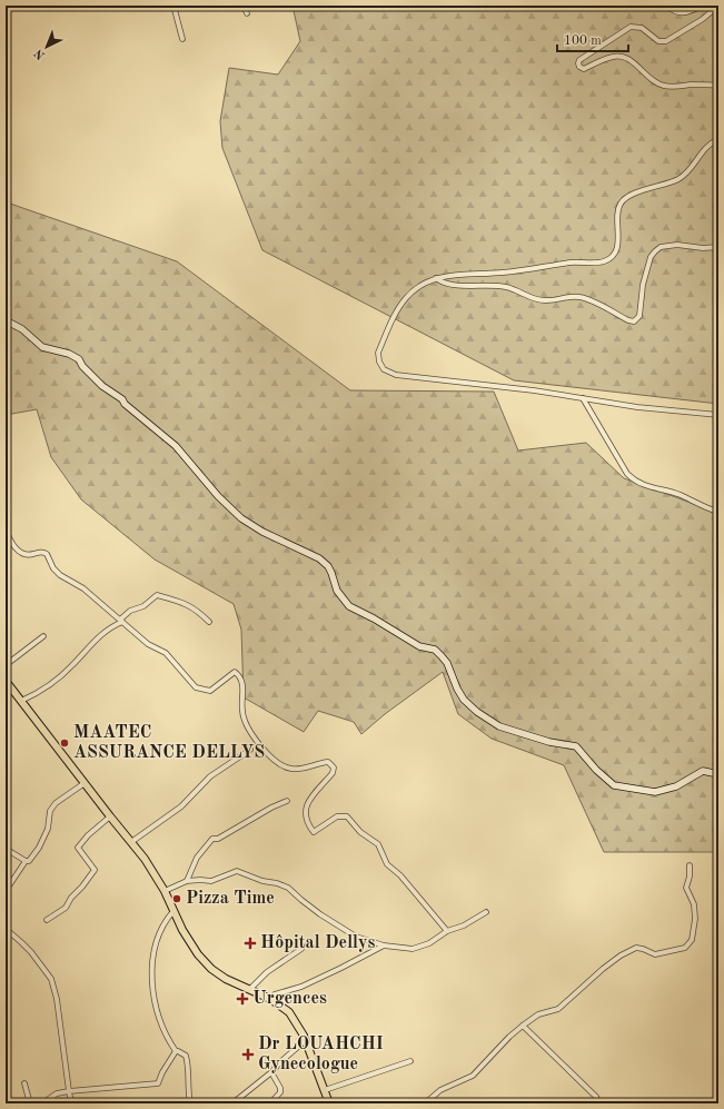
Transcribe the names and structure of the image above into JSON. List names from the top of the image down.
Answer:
{
  "places": {
    "other": ["MAATEC ASSURANCE DELLYS", "Pizza Time"],
    "health": ["Hôpital Dellys", "Urgences", "Dr LOUAHCHI Gynecologue"]
  },
  "scale_bar": "100 m",
  "north": "bottom left"
}
